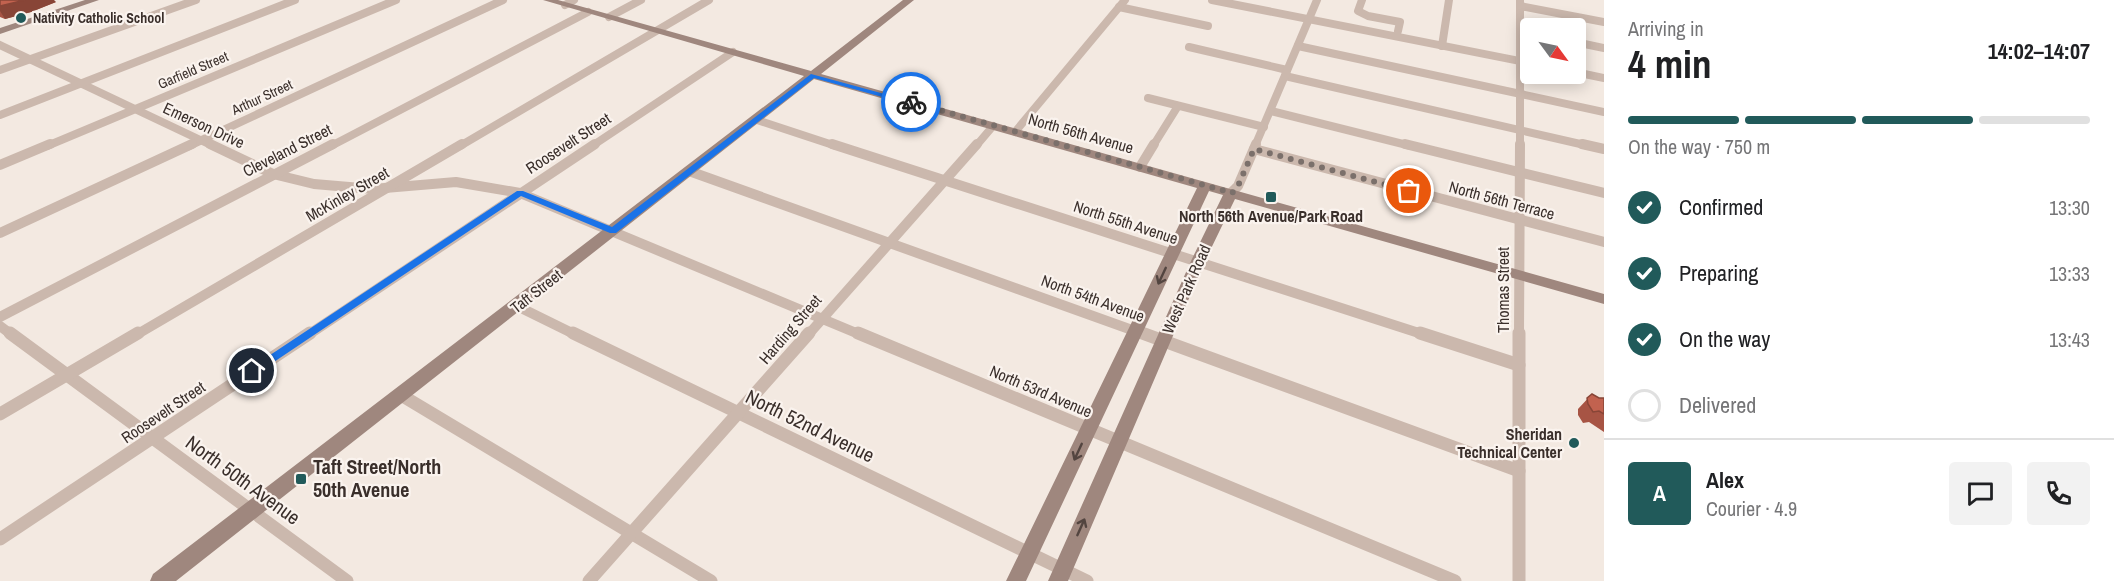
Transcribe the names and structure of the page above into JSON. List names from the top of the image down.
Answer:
{
  "streets": {
    "street": [
      "Garfield Street",
      "Arthur Street",
      "Emerson Drive",
      "North 56th Avenue",
      "Roosevelt Street",
      "Cleveland Street",
      "McKinley Street",
      "North 56th Terrace",
      "North 55th Avenue",
      "West Park Road",
      "Thomas Street",
      "Taft Street",
      "North 54th Avenue",
      "Harding Street",
      "North 53rd Avenue",
      "North 52nd Avenue",
      "North 50th Avenue"
    ]
  },
  "crossings": [
    ["Garfield Street", "Emerson Drive"],
    ["Arthur Street", "Emerson Drive"],
    ["Emerson Drive", "Roosevelt Street"],
    ["Emerson Drive", "Cleveland Street"],
    ["Emerson Drive", "McKinley Street"],
    ["Emerson Drive", "Taft Street"],
    ["Emerson Drive", "North 53rd Avenue"],
    ["North 56th Avenue", "Roosevelt Street"],
    ["North 56th Avenue", "Cleveland Street"],
    ["North 56th Avenue", "McKinley Street"],
    ["North 56th Avenue", "West Park Road"],
    ["North 56th Avenue", "Thomas Street"],
    ["North 56th Avenue", "Taft Street"],
    ["North 56th Avenue", "Harding Street"],
    ["Roosevelt Street", "North 50th Avenue"],
    ["McKinley Street", "North 50th Avenue"],
    ["North 56th Terrace", "West Park Road"],
    ["North 56th Terrace", "Thomas Street"],
    ["North 55th Avenue", "West Park Road"],
    ["North 55th Avenue", "Thomas Street"],
    ["North 55th Avenue", "Taft Street"],
    ["North 55th Avenue", "Harding Street"],
    ["West Park Road", "North 54th Avenue"],
    ["West Park Road", "North 53rd Avenue"],
    ["West Park Road", "North 52nd Avenue"],
    ["Thomas Street", "North 54th Avenue"],
    ["Taft Street", "North 54th Avenue"],
    ["Taft Street", "North 53rd Avenue"],
    ["Taft Street", "North 52nd Avenue"],
    ["Taft Street", "North 50th Avenue"],
    ["North 54th Avenue", "Harding Street"],
    ["Harding Street", "North 53rd Avenue"],
    ["Harding Street", "North 52nd Avenue"]
  ],
  "places": {
    "other": ["Nativity Catholic School", "Sheridan Technical Center"],
    "transit": ["North 56th Avenue/Park Road", "Taft Street/North 50th Avenue"]
  },
  "north": "bottom right",
  "page": {
    "heading": ["4 min", "Arriving in", "14:02–14:07"],
    "panel": ["Alex", "Courier · 4.9"],
    "bar": "On the way · 750 m",
    "list": [
      ["Confirmed", "13:30"],
      ["Preparing", "13:33"],
      ["On the way", "13:43"],
      "Delivered"
    ],
    "round": "A"
  }
}
